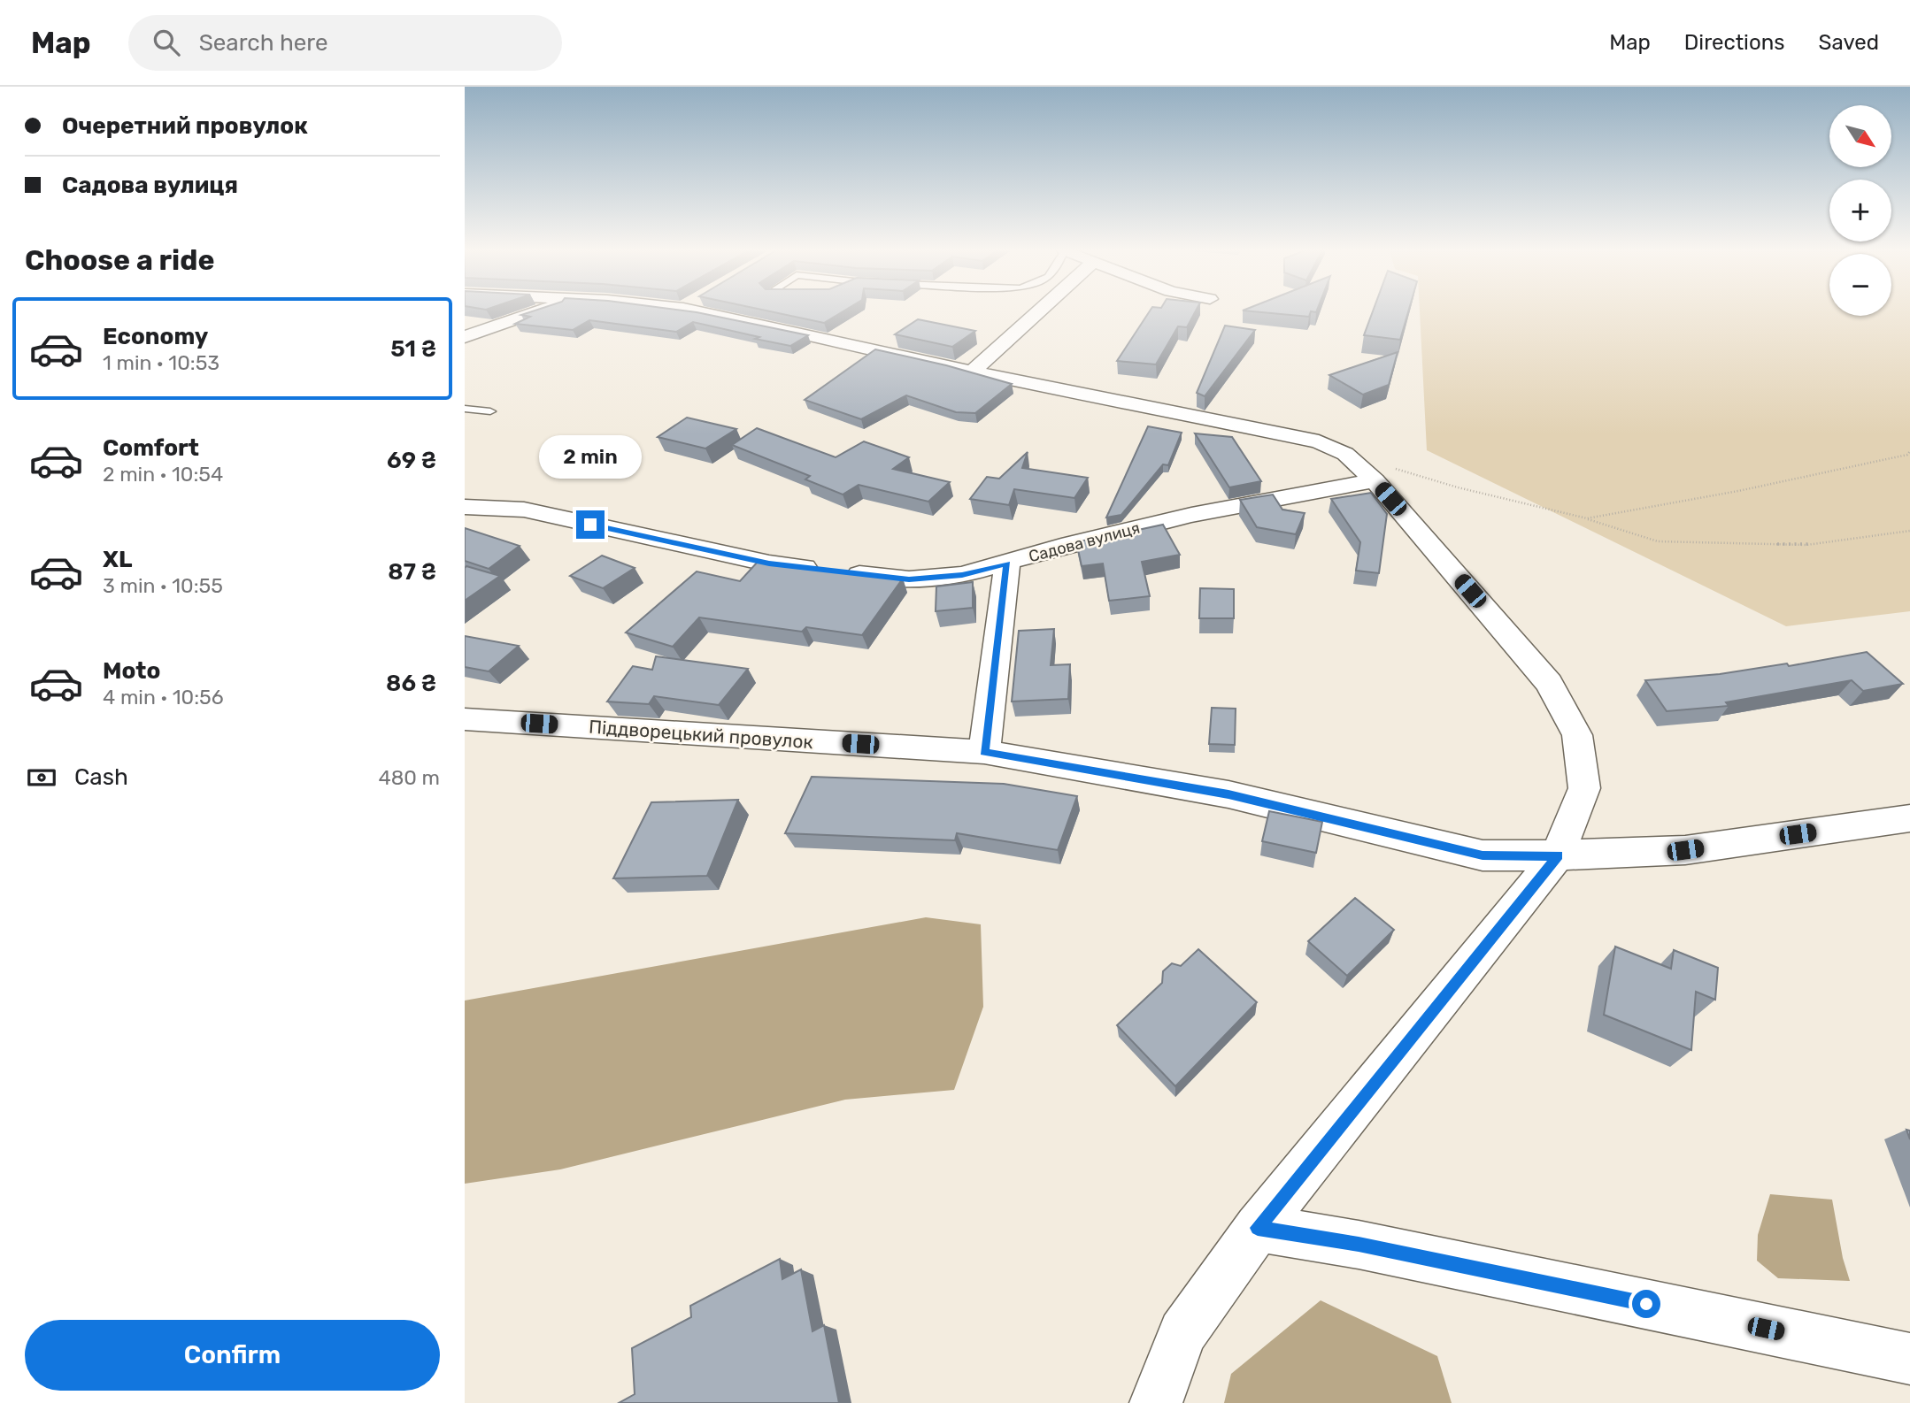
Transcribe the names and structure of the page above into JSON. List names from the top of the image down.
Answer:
{
  "streets": {
    "street": ["Садова вулиця", "Піддворецький провулок"]
  },
  "north": "bottom right",
  "page": {
    "header": "Map",
    "search": "Search here",
    "nav": ["Map", "Directions", "Saved"],
    "banner": ["Очеретний провулок", "Садова вулиця"],
    "map_buttons": ["+", "−"],
    "heading": "Choose a ride",
    "list": [
      {
        "name": "Economy",
        "note": "1 min · 10:53",
        "value": "51 ₴"
      },
      {
        "name": "Comfort",
        "note": "2 min · 10:54",
        "value": "69 ₴"
      },
      {
        "name": "XL",
        "note": "3 min · 10:55",
        "value": "87 ₴"
      },
      {
        "name": "Moto",
        "note": "4 min · 10:56",
        "value": "86 ₴"
      }
    ],
    "bubble": "2 min",
    "pay": ["Cash", "480 m"],
    "buttons": "Confirm"
  }
}
